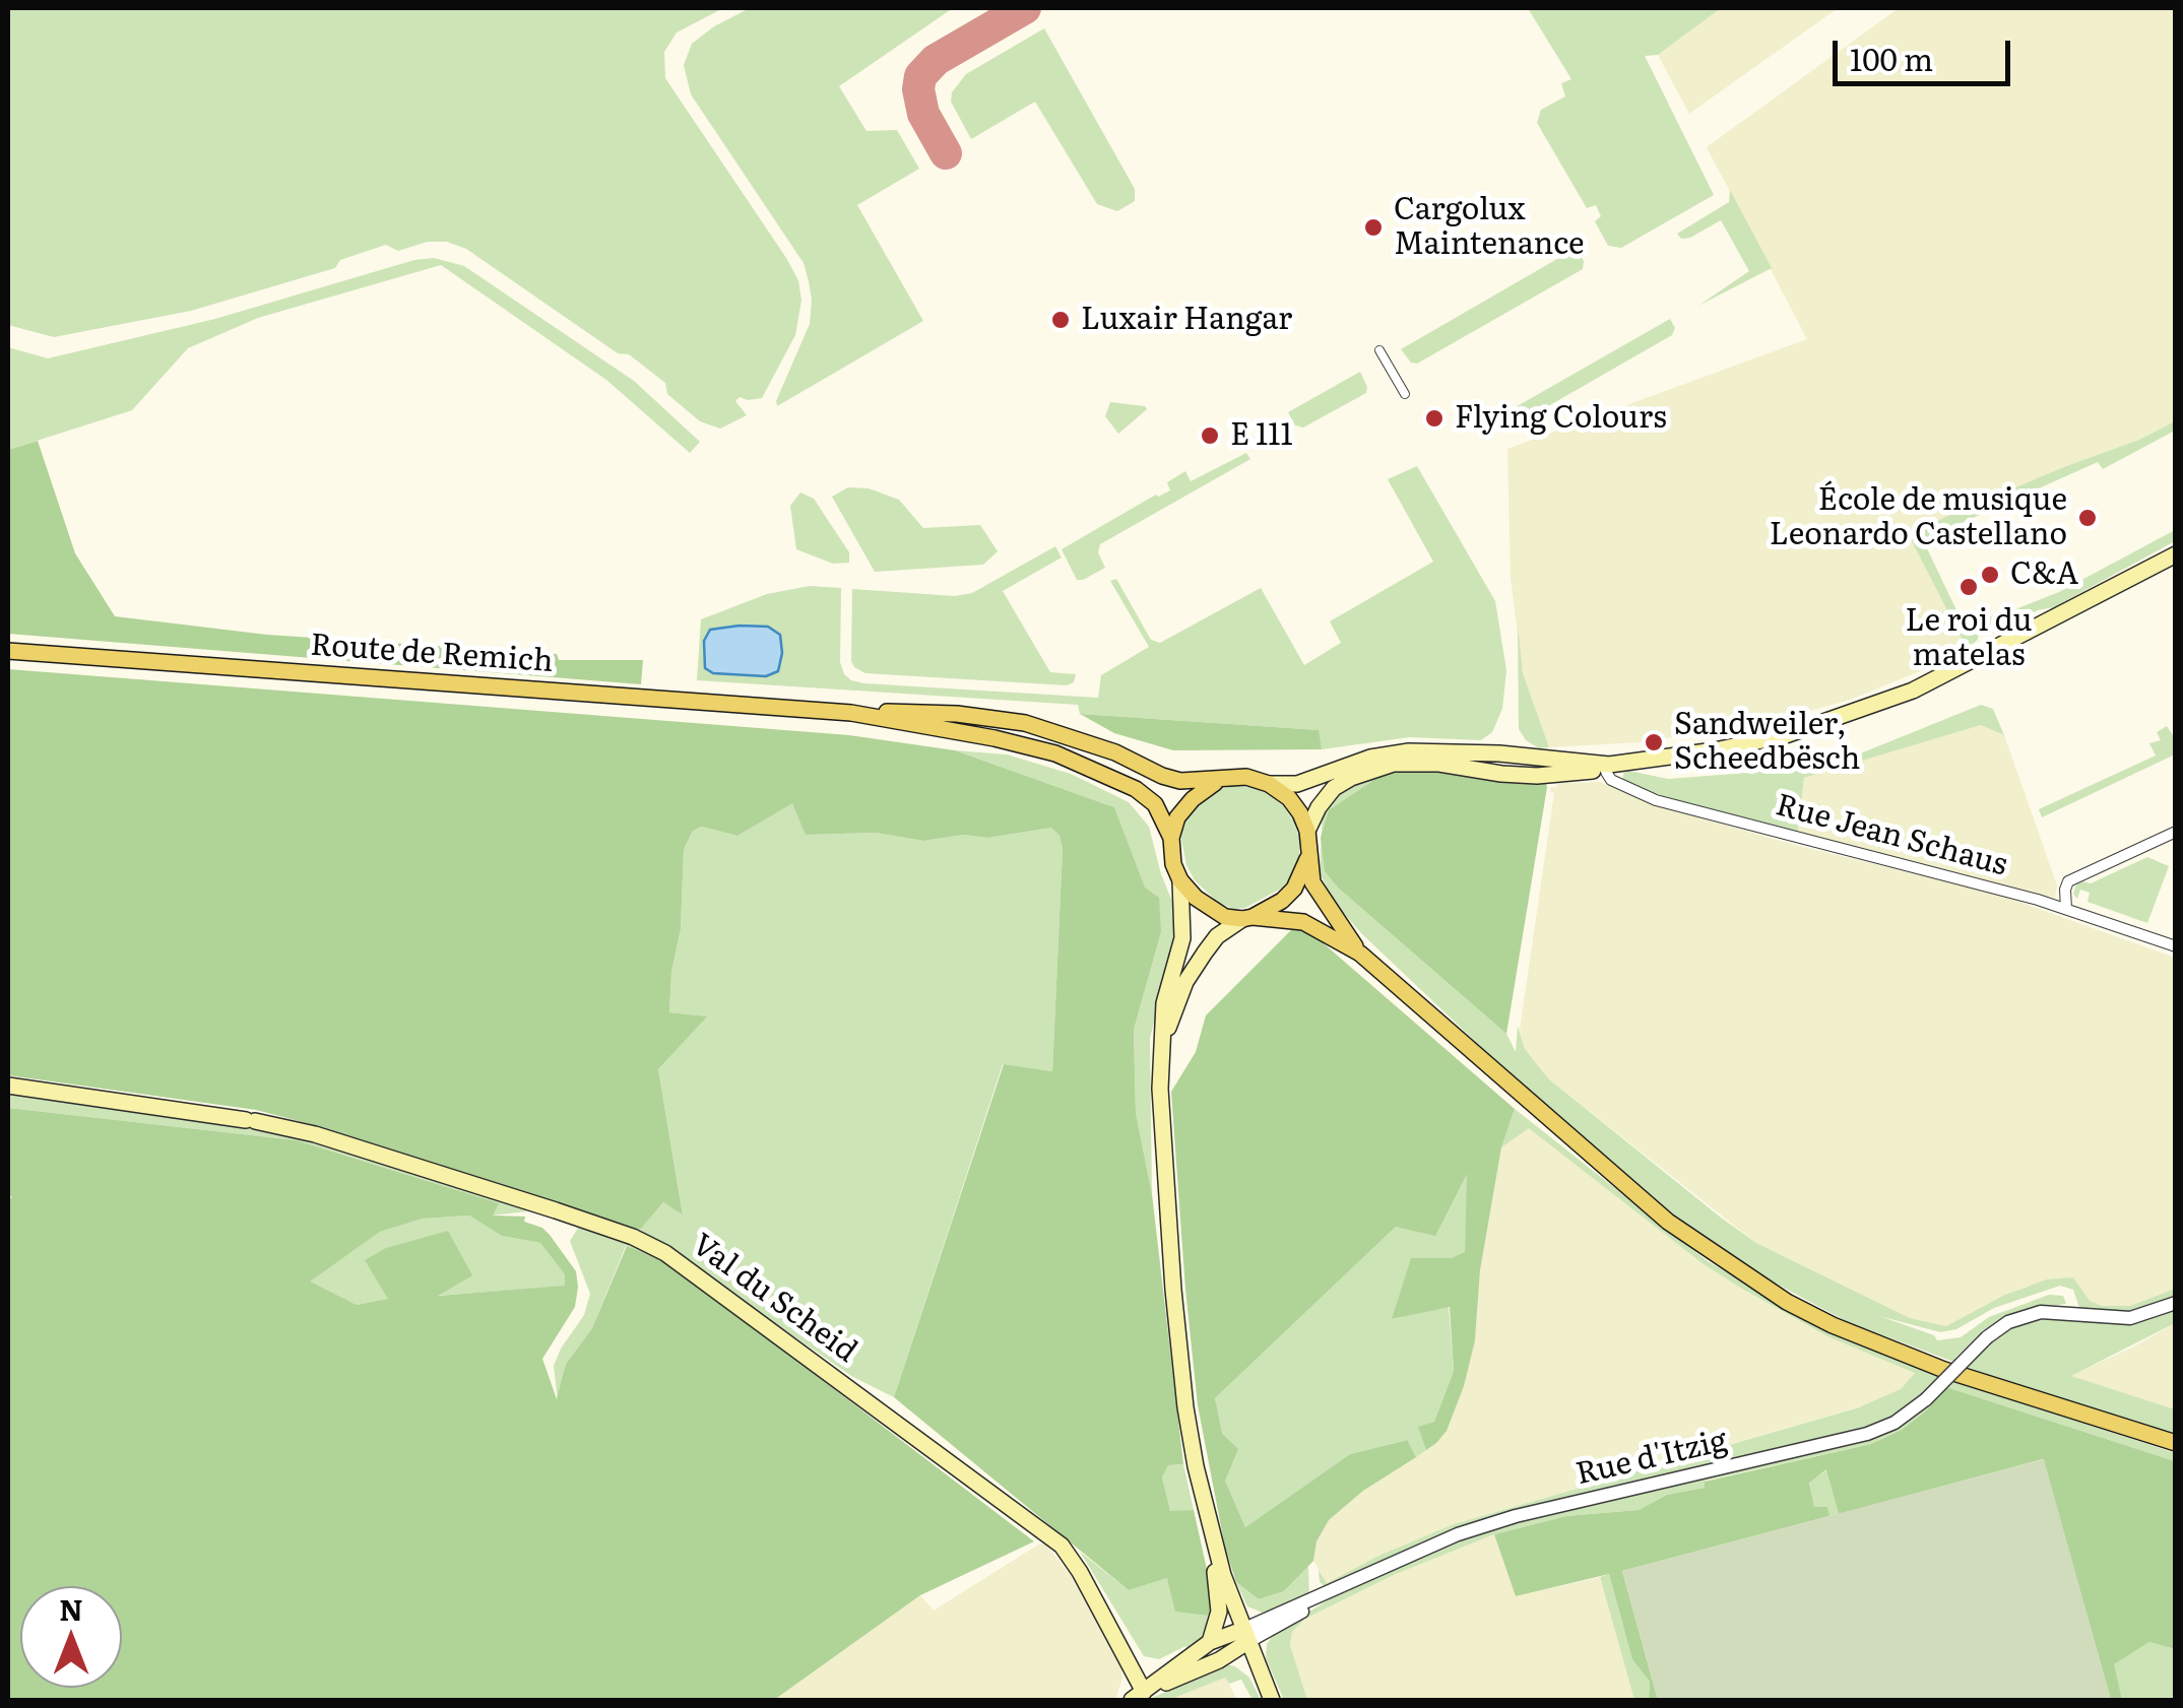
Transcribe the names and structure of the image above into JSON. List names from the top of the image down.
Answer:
{
  "streets": {
    "main road": ["Route de Remich", "Val du Scheid"],
    "street": ["Rue Jean Schaus", "Rue d'Itzig"]
  },
  "places": [
    "Cargolux Maintenance",
    "Luxair Hangar",
    "Flying Colours",
    "E 111",
    "École de musique Leonardo Castellano",
    "C&A",
    "Le roi du matelas",
    "Sandweiler, Scheedbësch"
  ],
  "scale_bar": "100 m",
  "north": "top"
}
